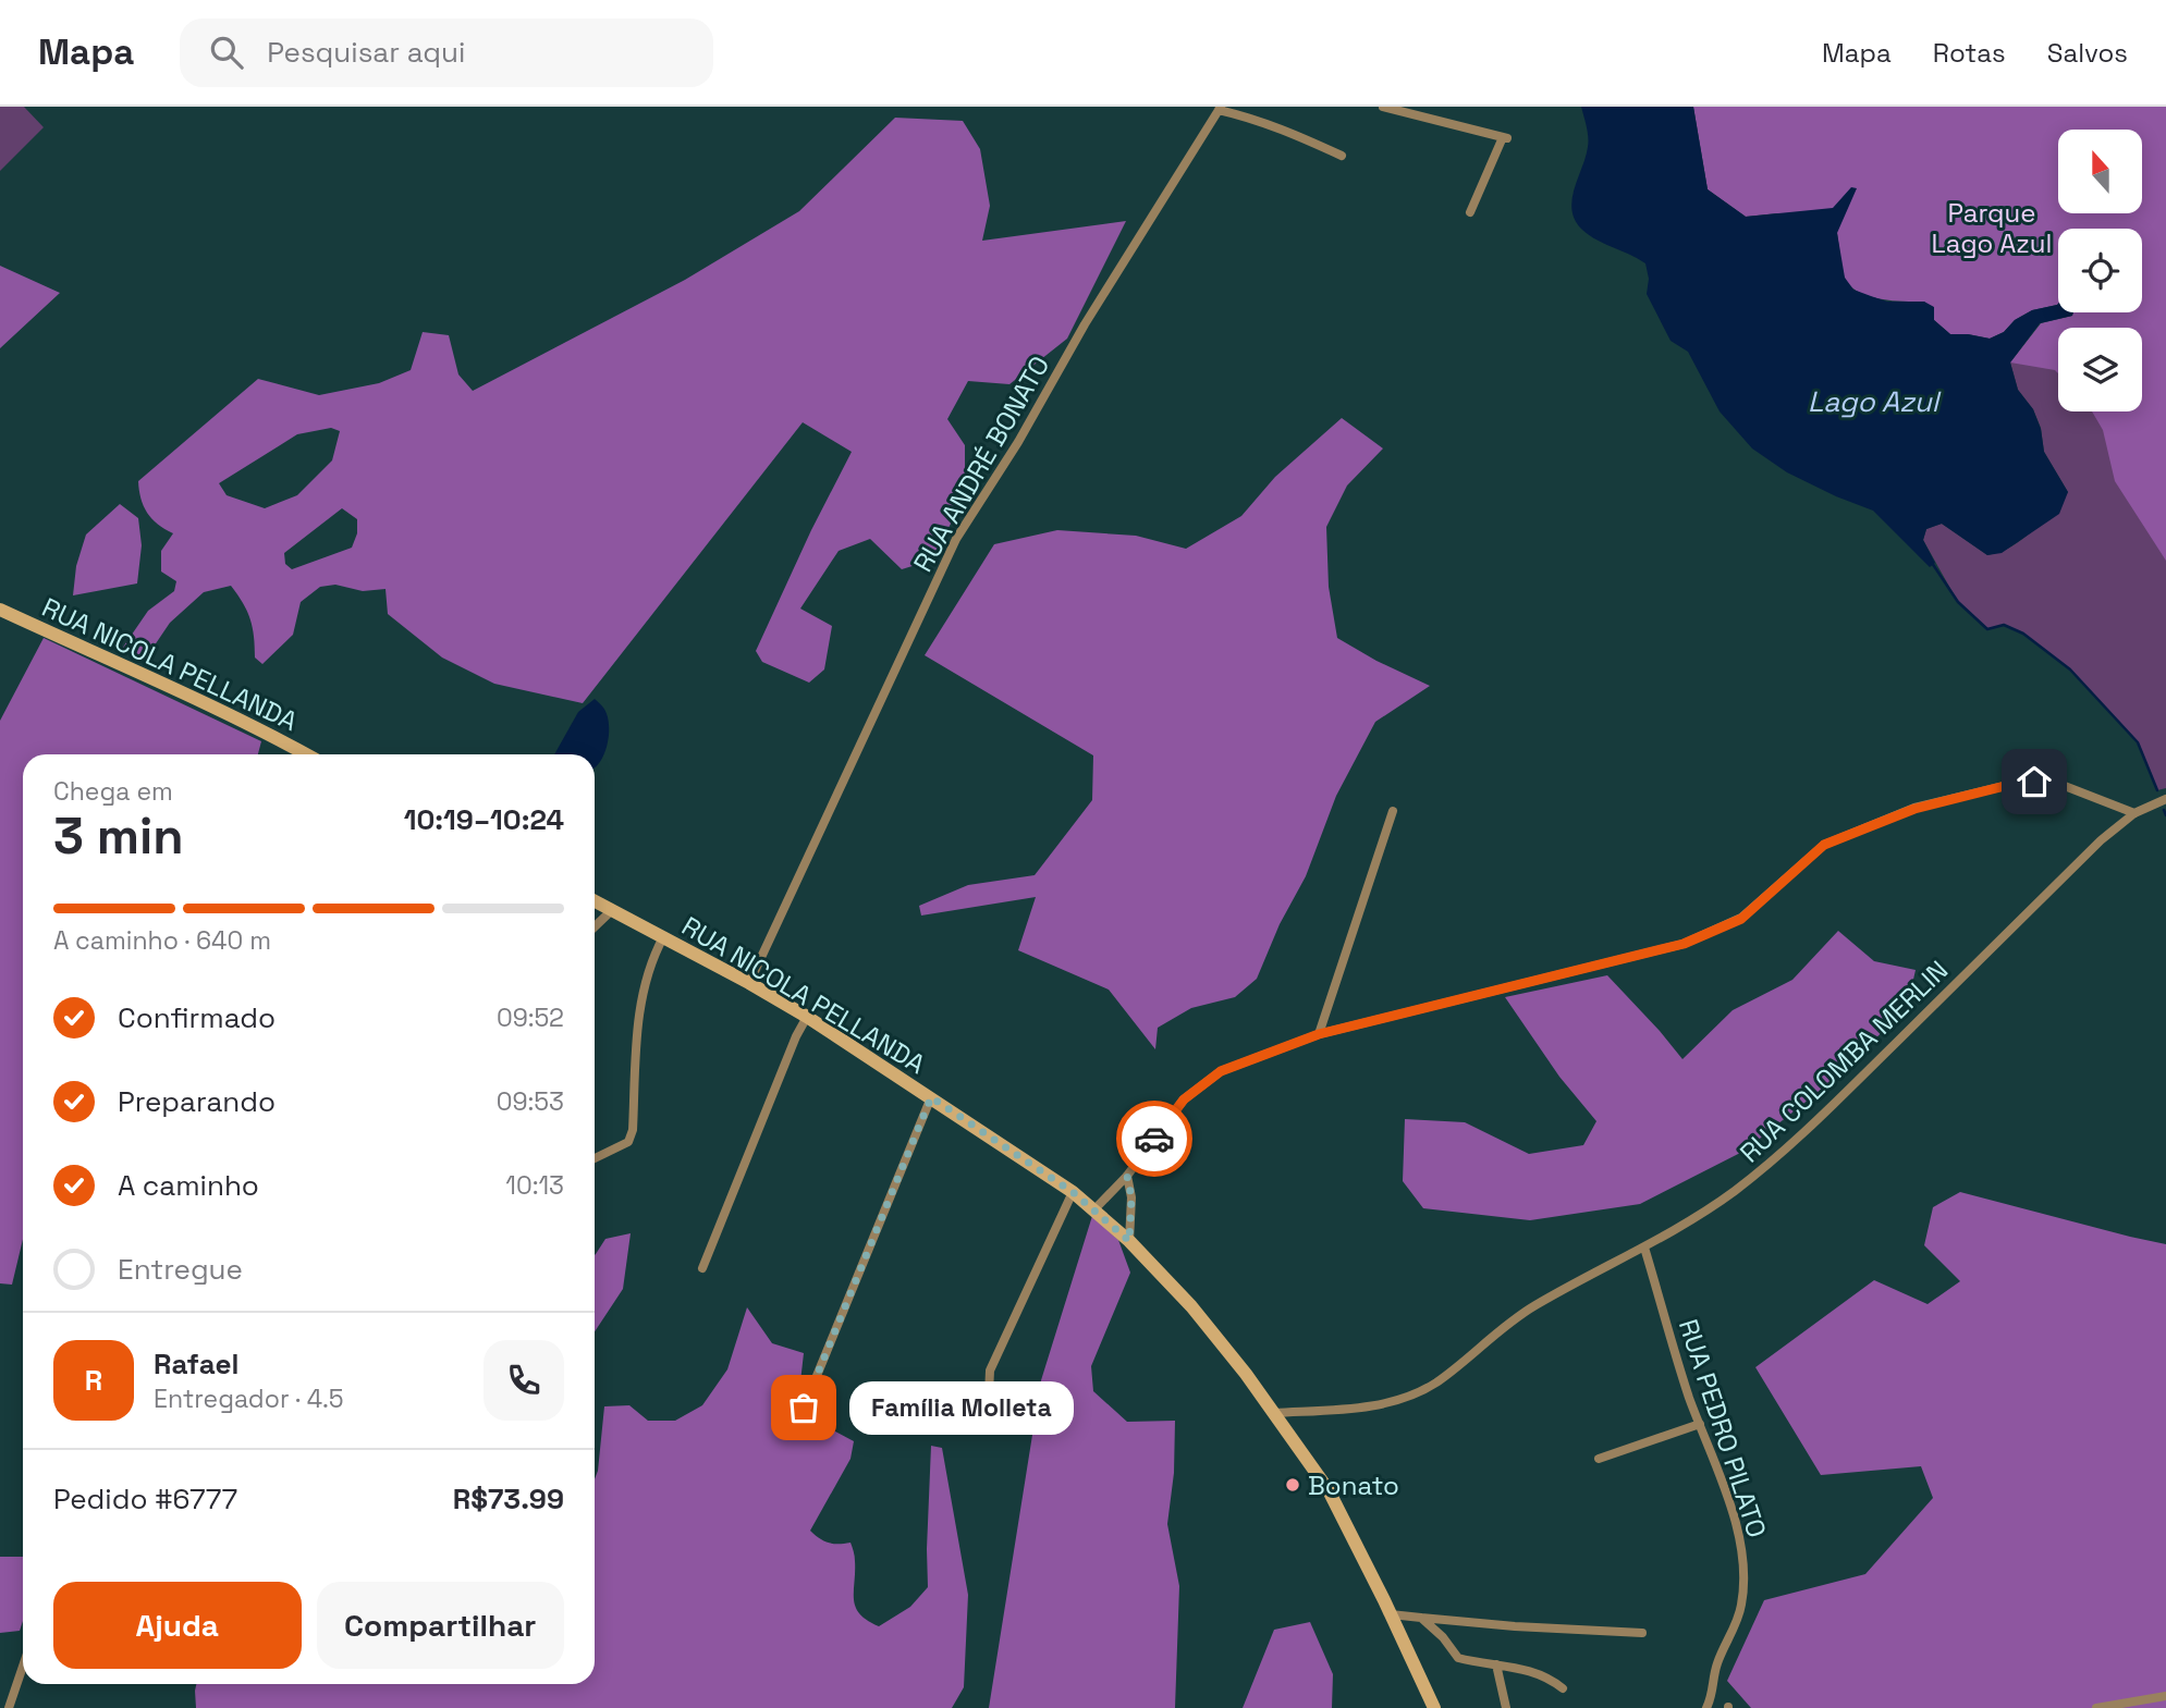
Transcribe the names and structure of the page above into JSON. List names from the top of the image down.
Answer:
{
  "streets": {
    "main road": ["RUA NICOLA PELLANDA"],
    "street": ["RUA ANDRÉ BONATO", "RUA COLOMBA MERLIN", "RUA PEDRO PILATO"]
  },
  "crossings": [
    ["RUA ANDRÉ BONATO", "RUA NICOLA PELLANDA"],
    ["RUA NICOLA PELLANDA", "RUA COLOMBA MERLIN"],
    ["RUA COLOMBA MERLIN", "RUA PEDRO PILATO"]
  ],
  "water": ["Lago Azul"],
  "parks": ["Parque Lago Azul"],
  "places": ["Família Molleta", "Bonato"],
  "north": "top",
  "page": {
    "header": "Mapa",
    "search": "Pesquisar aqui",
    "nav": ["Mapa", "Rotas", "Salvos"],
    "heading": ["3 min", "Chega em", "10:19–10:24"],
    "panel": [
      "Rafael",
      "Entregador · 4.5",
      "Pedido #6777",
      "R$73.99"
    ],
    "bar": "A caminho · 640 m",
    "list": [
      ["Confirmado", "09:52"],
      ["Preparando", "09:53"],
      ["A caminho", "10:13"],
      "Entregue"
    ],
    "round": "R",
    "bubble": "Família Molleta",
    "buttons": ["Ajuda", "Compartilhar"]
  }
}
